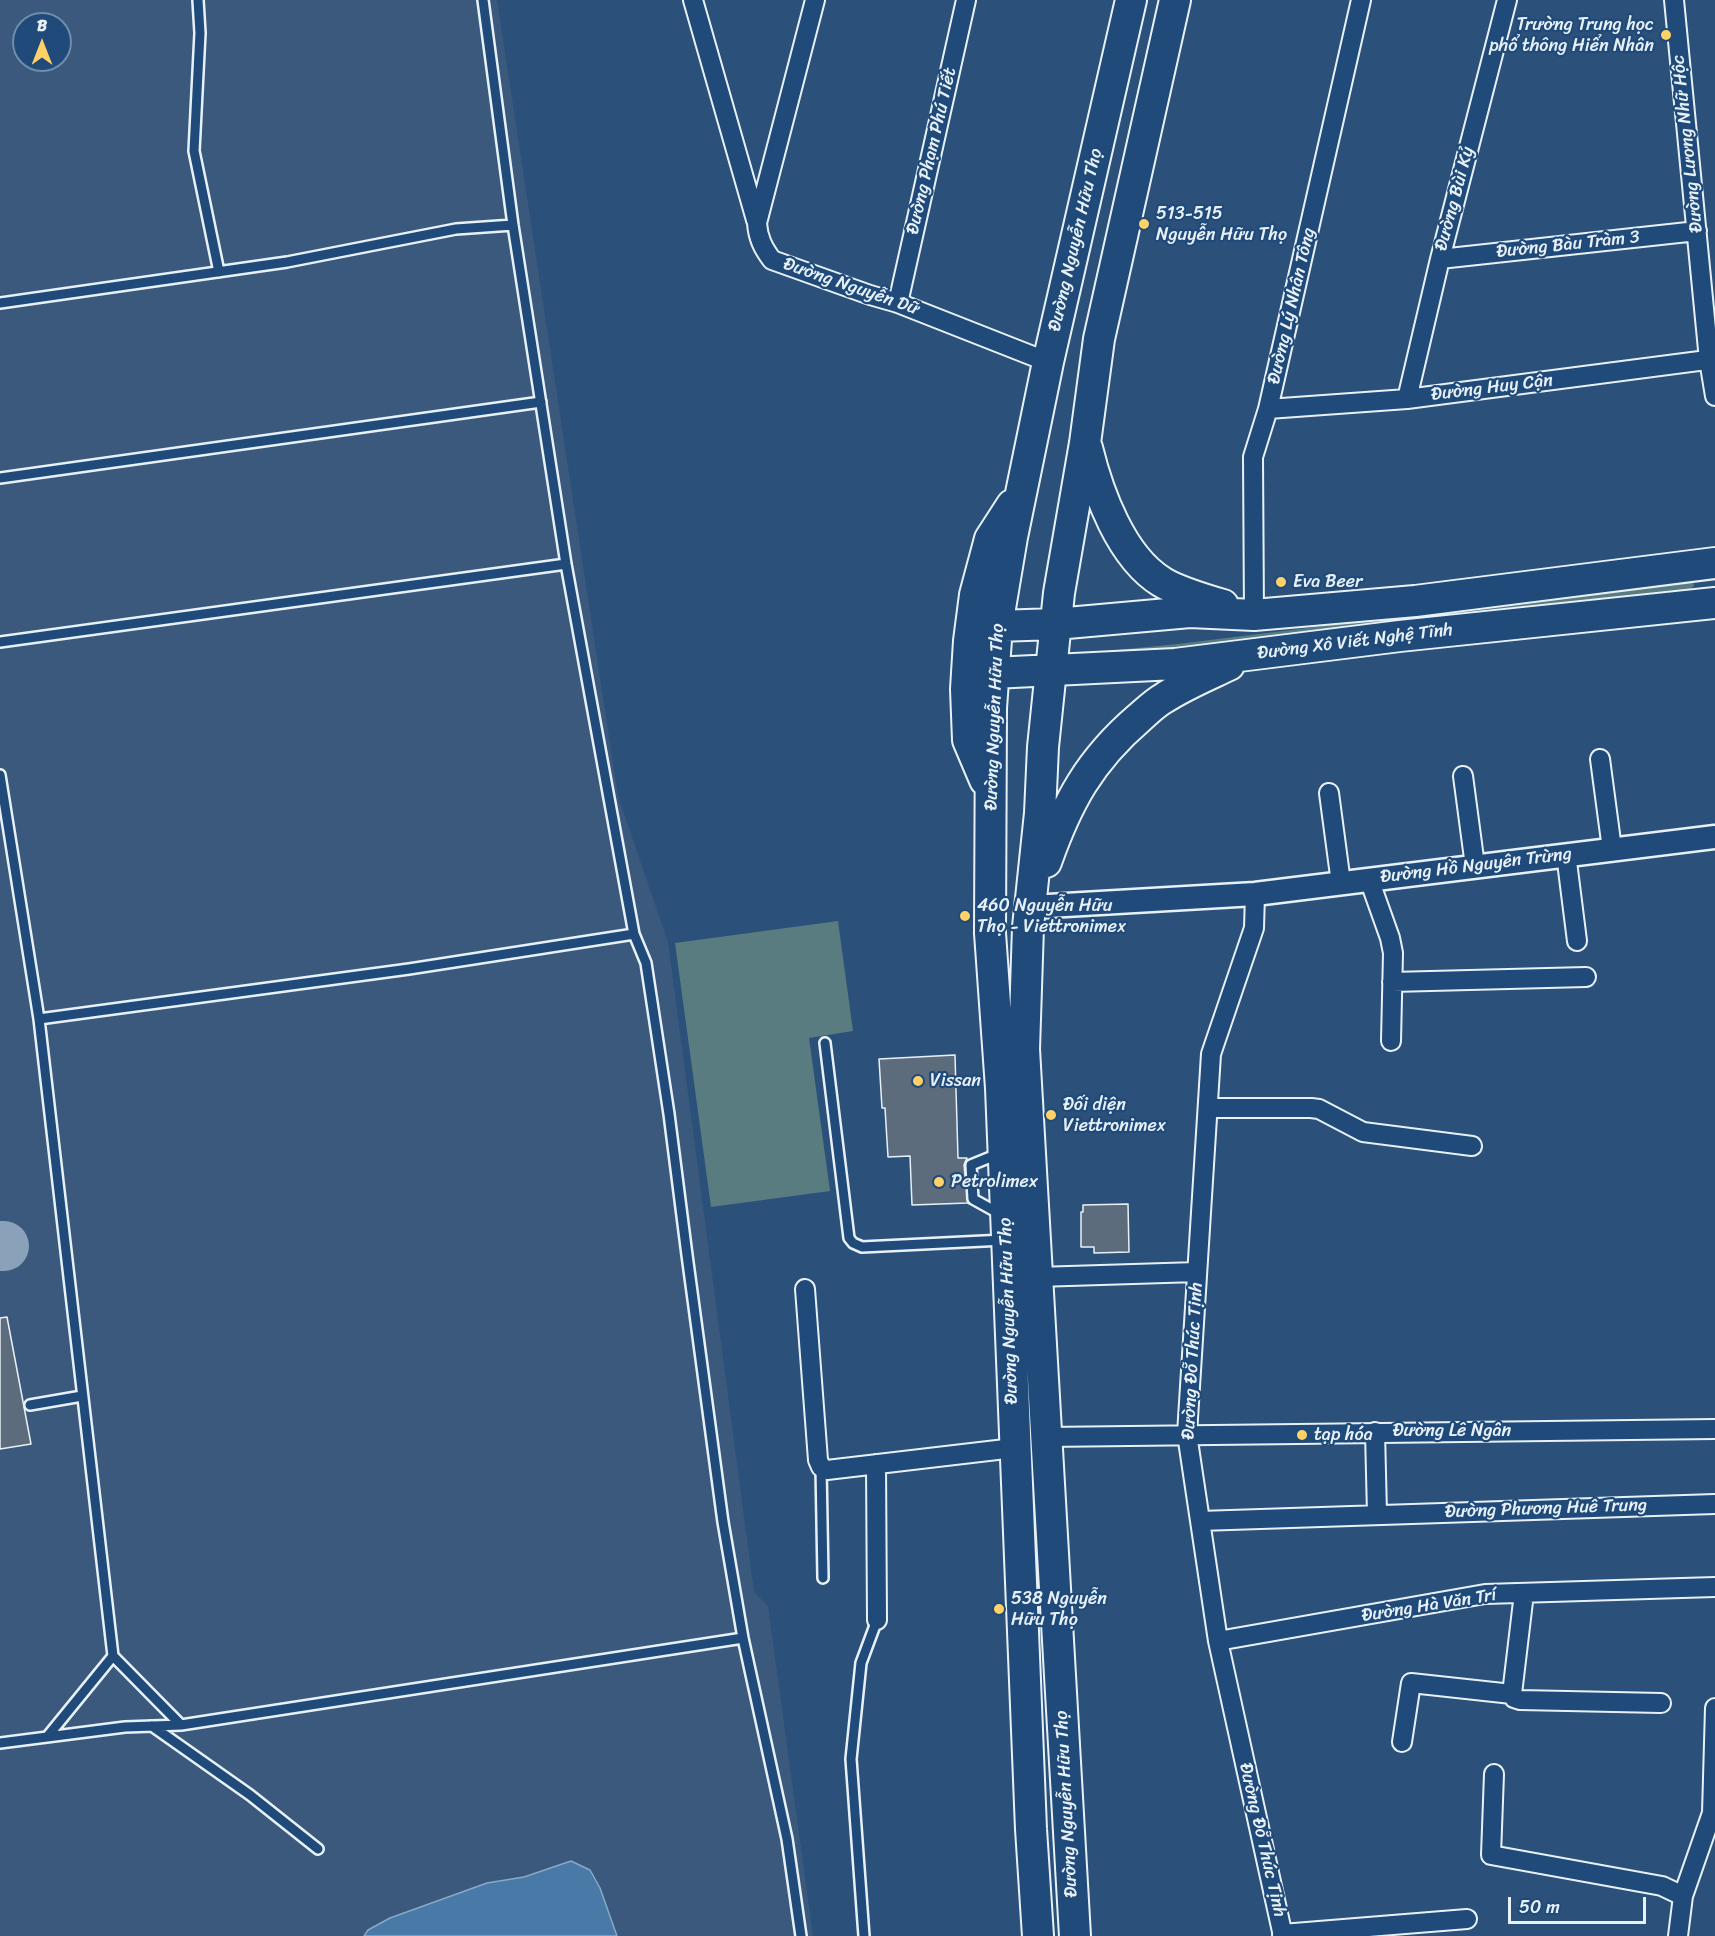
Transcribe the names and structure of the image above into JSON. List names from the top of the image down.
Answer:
{
  "streets": {
    "main road": ["Đường Nguyễn Hữu Thọ", "Đường Xô Viết Nghệ Tĩnh"],
    "street": [
      "Đường Lương Nhữ Hộc",
      "Đường Phạm Phú Tiết",
      "Đường Bùi Kỷ",
      "Đường Bàu Tràm 3",
      "Đường Nguyễn Dữ",
      "Đường Lý Nhân Tông",
      "Đường Huy Cận",
      "Đường Hồ Nguyên Trừng",
      "Đường Đỗ Thúc Tịnh",
      "Đường Lê Ngân",
      "Đường Phương Huê Trung",
      "Đường Hà Văn Trí"
    ]
  },
  "crossings": [
    ["Đường Lương Nhữ Hộc", "Đường Bàu Tràm 3"],
    ["Đường Lương Nhữ Hộc", "Đường Huy Cận"],
    ["Đường Phạm Phú Tiết", "Đường Nguyễn Dữ"],
    ["Đường Bùi Kỷ", "Đường Bàu Tràm 3"],
    ["Đường Bùi Kỷ", "Đường Huy Cận"],
    ["Đường Nguyễn Hữu Thọ", "Đường Nguyễn Dữ"],
    ["Đường Nguyễn Hữu Thọ", "Đường Xô Viết Nghệ Tĩnh"],
    ["Đường Nguyễn Hữu Thọ", "Đường Hồ Nguyên Trừng"],
    ["Đường Nguyễn Hữu Thọ", "Đường Đỗ Thúc Tịnh"],
    ["Đường Nguyễn Hữu Thọ", "Đường Lê Ngân"],
    ["Đường Lý Nhân Tông", "Đường Huy Cận"],
    ["Đường Lý Nhân Tông", "Đường Xô Viết Nghệ Tĩnh"],
    ["Đường Hồ Nguyên Trừng", "Đường Đỗ Thúc Tịnh"],
    ["Đường Đỗ Thúc Tịnh", "Đường Lê Ngân"],
    ["Đường Đỗ Thúc Tịnh", "Đường Phương Huê Trung"],
    ["Đường Đỗ Thúc Tịnh", "Đường Hà Văn Trí"]
  ],
  "places": [
    "Trường Trung học phổ thông Hiển Nhân",
    "513-515 Nguyễn Hữu Thọ",
    "Eva Beer",
    "460 Nguyễn Hữu Thọ - Viettronimex",
    "Vissan",
    "Đối diện Viettronimex",
    "Petrolimex",
    "tạp hóa",
    "538 Nguyễn Hữu Thọ"
  ],
  "scale_bar": "50 m",
  "north": "top"
}
